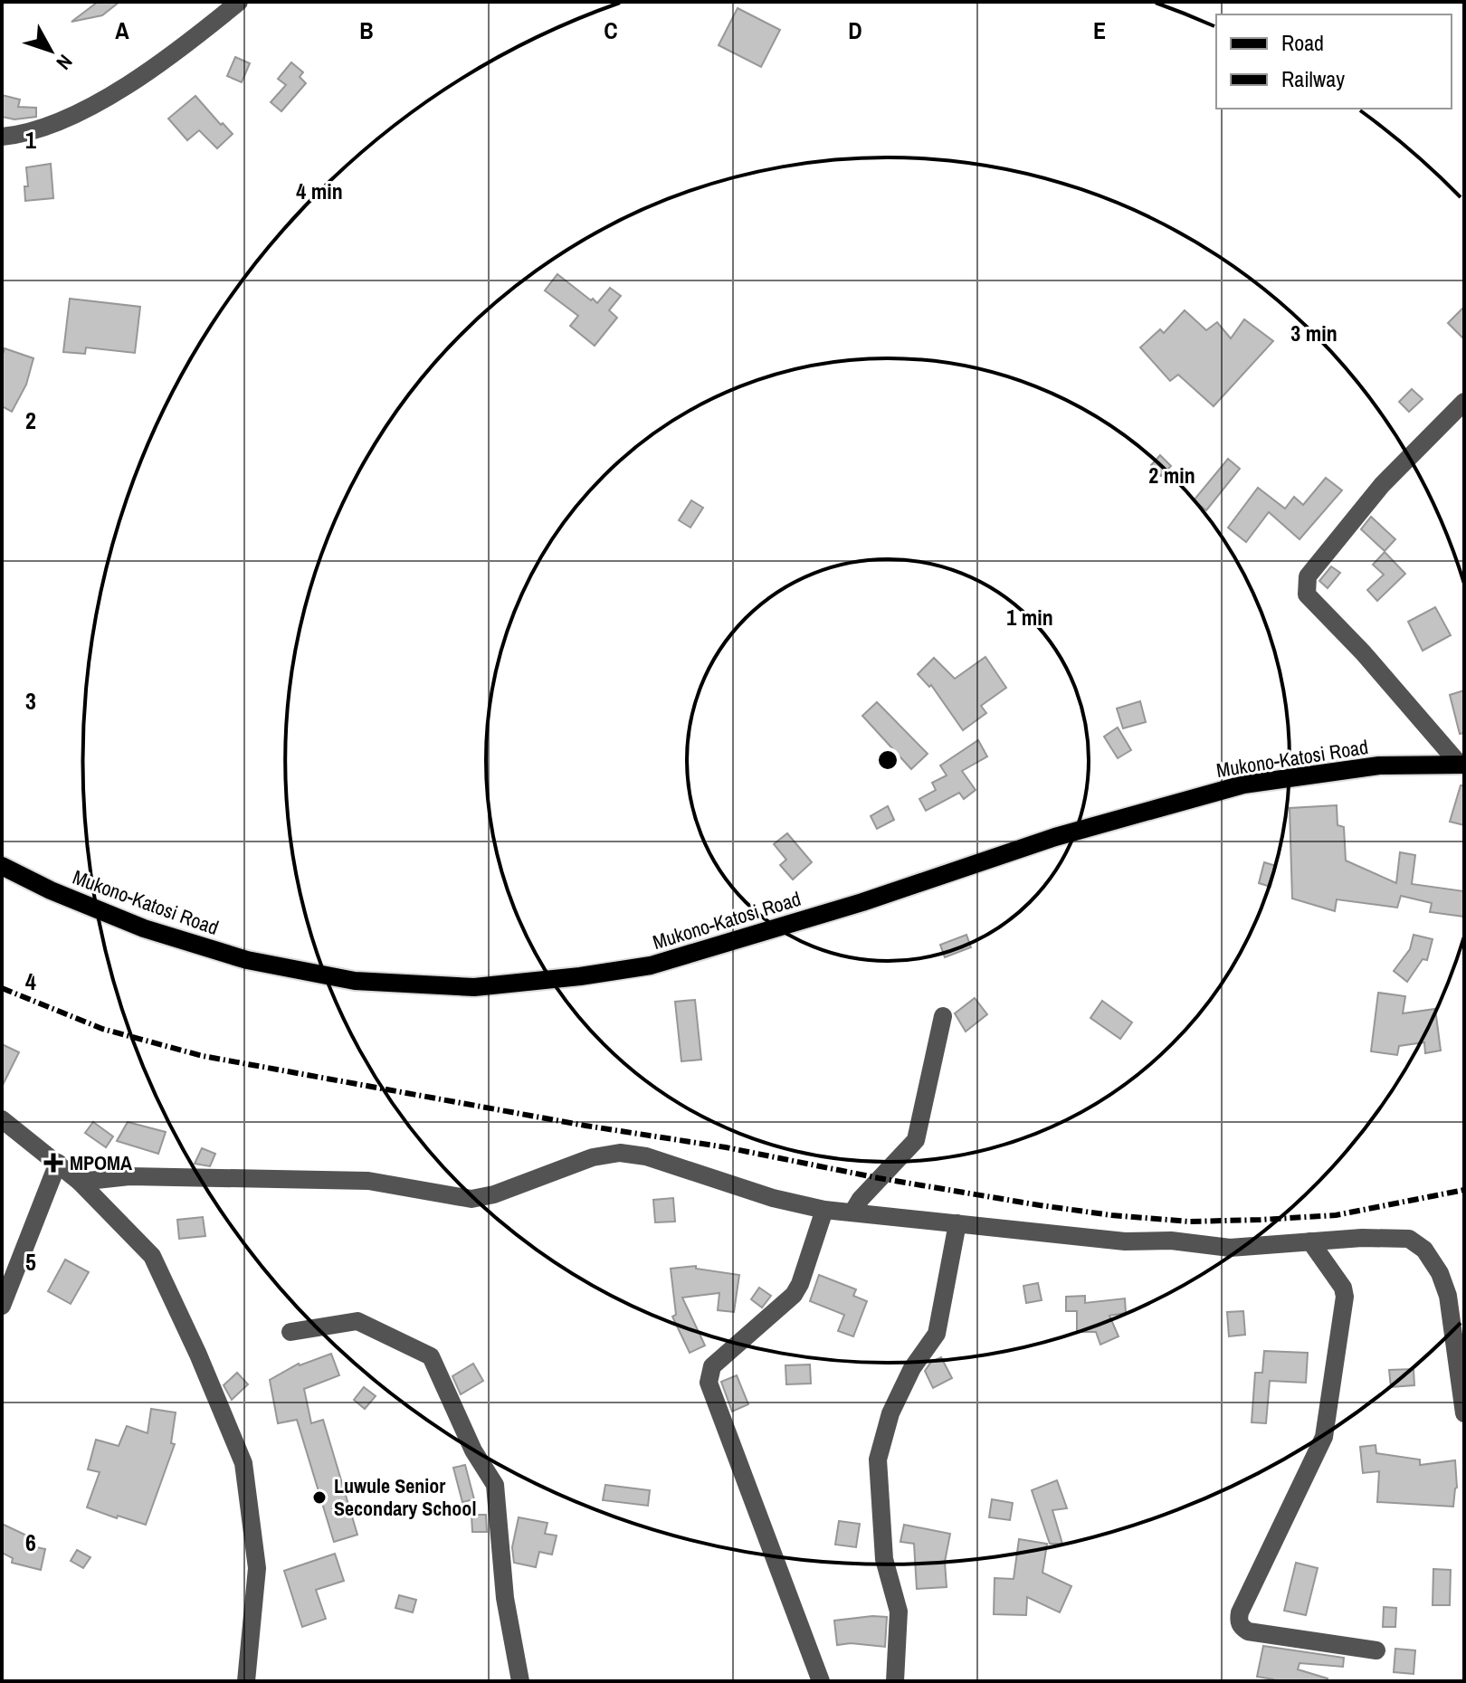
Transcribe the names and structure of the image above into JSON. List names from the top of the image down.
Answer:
{
  "streets": {
    "main road": ["Mukono-Katosi Road"]
  },
  "places": {
    "health": ["MPOMA"],
    "other": ["Luwule Senior Secondary School"]
  },
  "legend": ["Road", "Railway"],
  "north": "bottom right",
  "grid": {
    "columns": [
      "A",
      "B",
      "C",
      "D",
      "E"
    ],
    "rows": [
      "1",
      "2",
      "3",
      "4",
      "5",
      "6"
    ]
  },
  "rings": [
    "4 min",
    "3 min",
    "2 min",
    "1 min"
  ]
}
